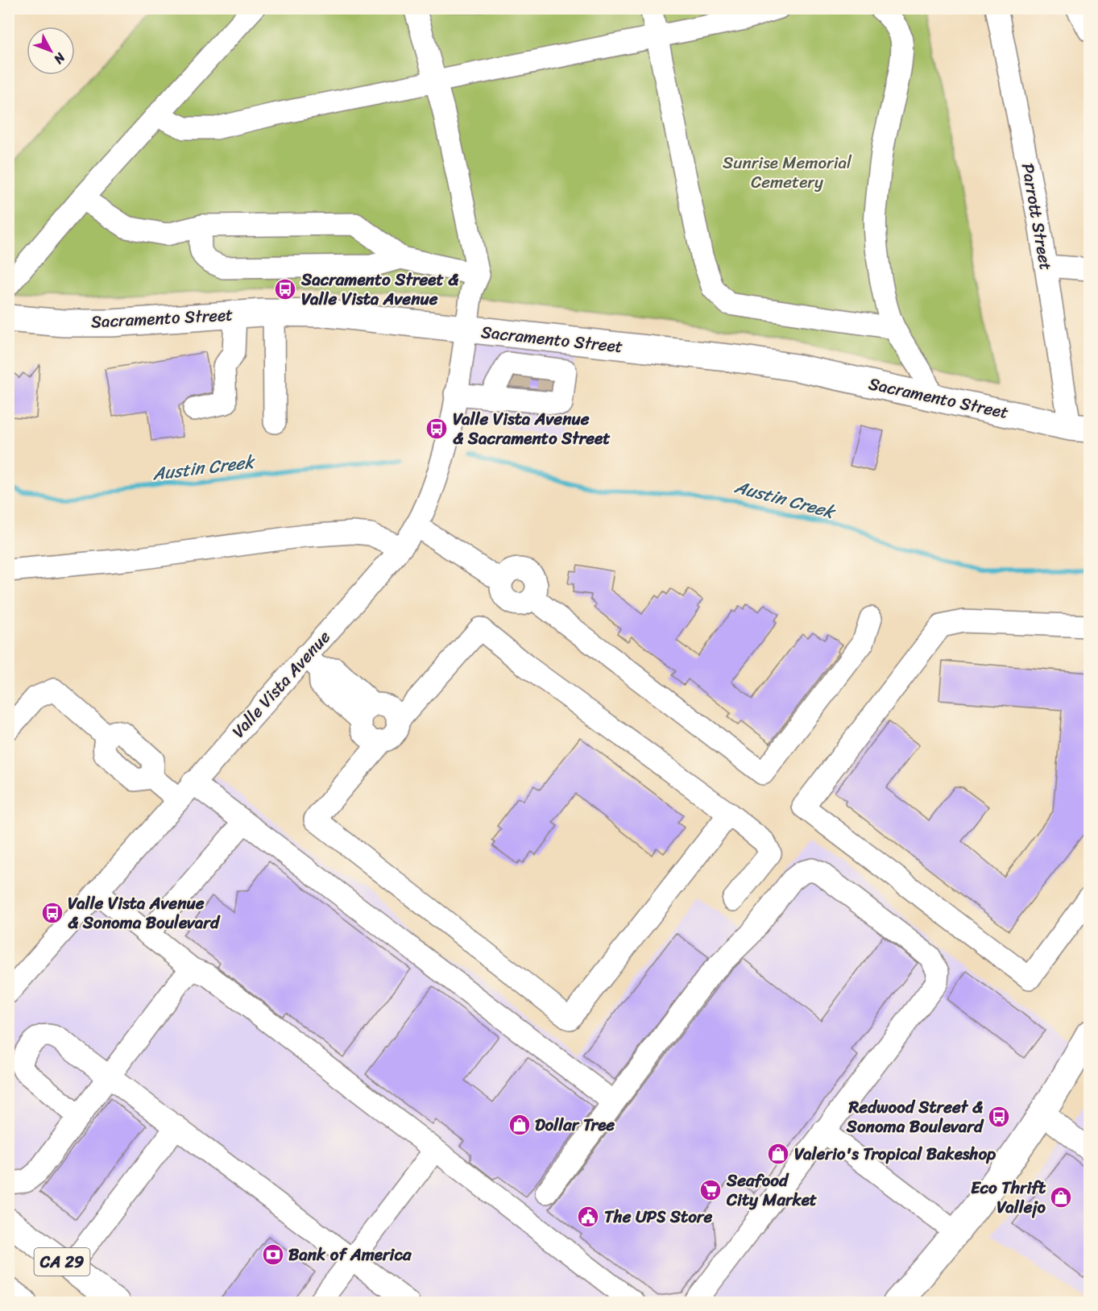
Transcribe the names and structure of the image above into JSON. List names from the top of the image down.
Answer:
{
  "streets": {
    "main road": ["Sacramento Street", "CA 29"],
    "street": ["Parrott Street", "Valle Vista Avenue"]
  },
  "crossings": [
    ["Parrott Street", "Sacramento Street"],
    ["Sacramento Street", "Valle Vista Avenue"]
  ],
  "water": ["Austin Creek"],
  "parks": ["Sunrise Memorial Cemetery"],
  "places": {
    "bus stop": [
      "Sacramento Street & Valle Vista Avenue",
      "Valle Vista Avenue & Sacramento Street",
      "Valle Vista Avenue & Sonoma Boulevard",
      "Redwood Street & Sonoma Boulevard"
    ],
    "shop": ["Dollar Tree", "Valerio's Tropical Bakeshop", "Eco Thrift Vallejo"],
    "supermarket": ["Seafood City Market"],
    "public building": ["The UPS Store"],
    "bank": ["Bank of America"]
  },
  "north": "bottom right"
}
